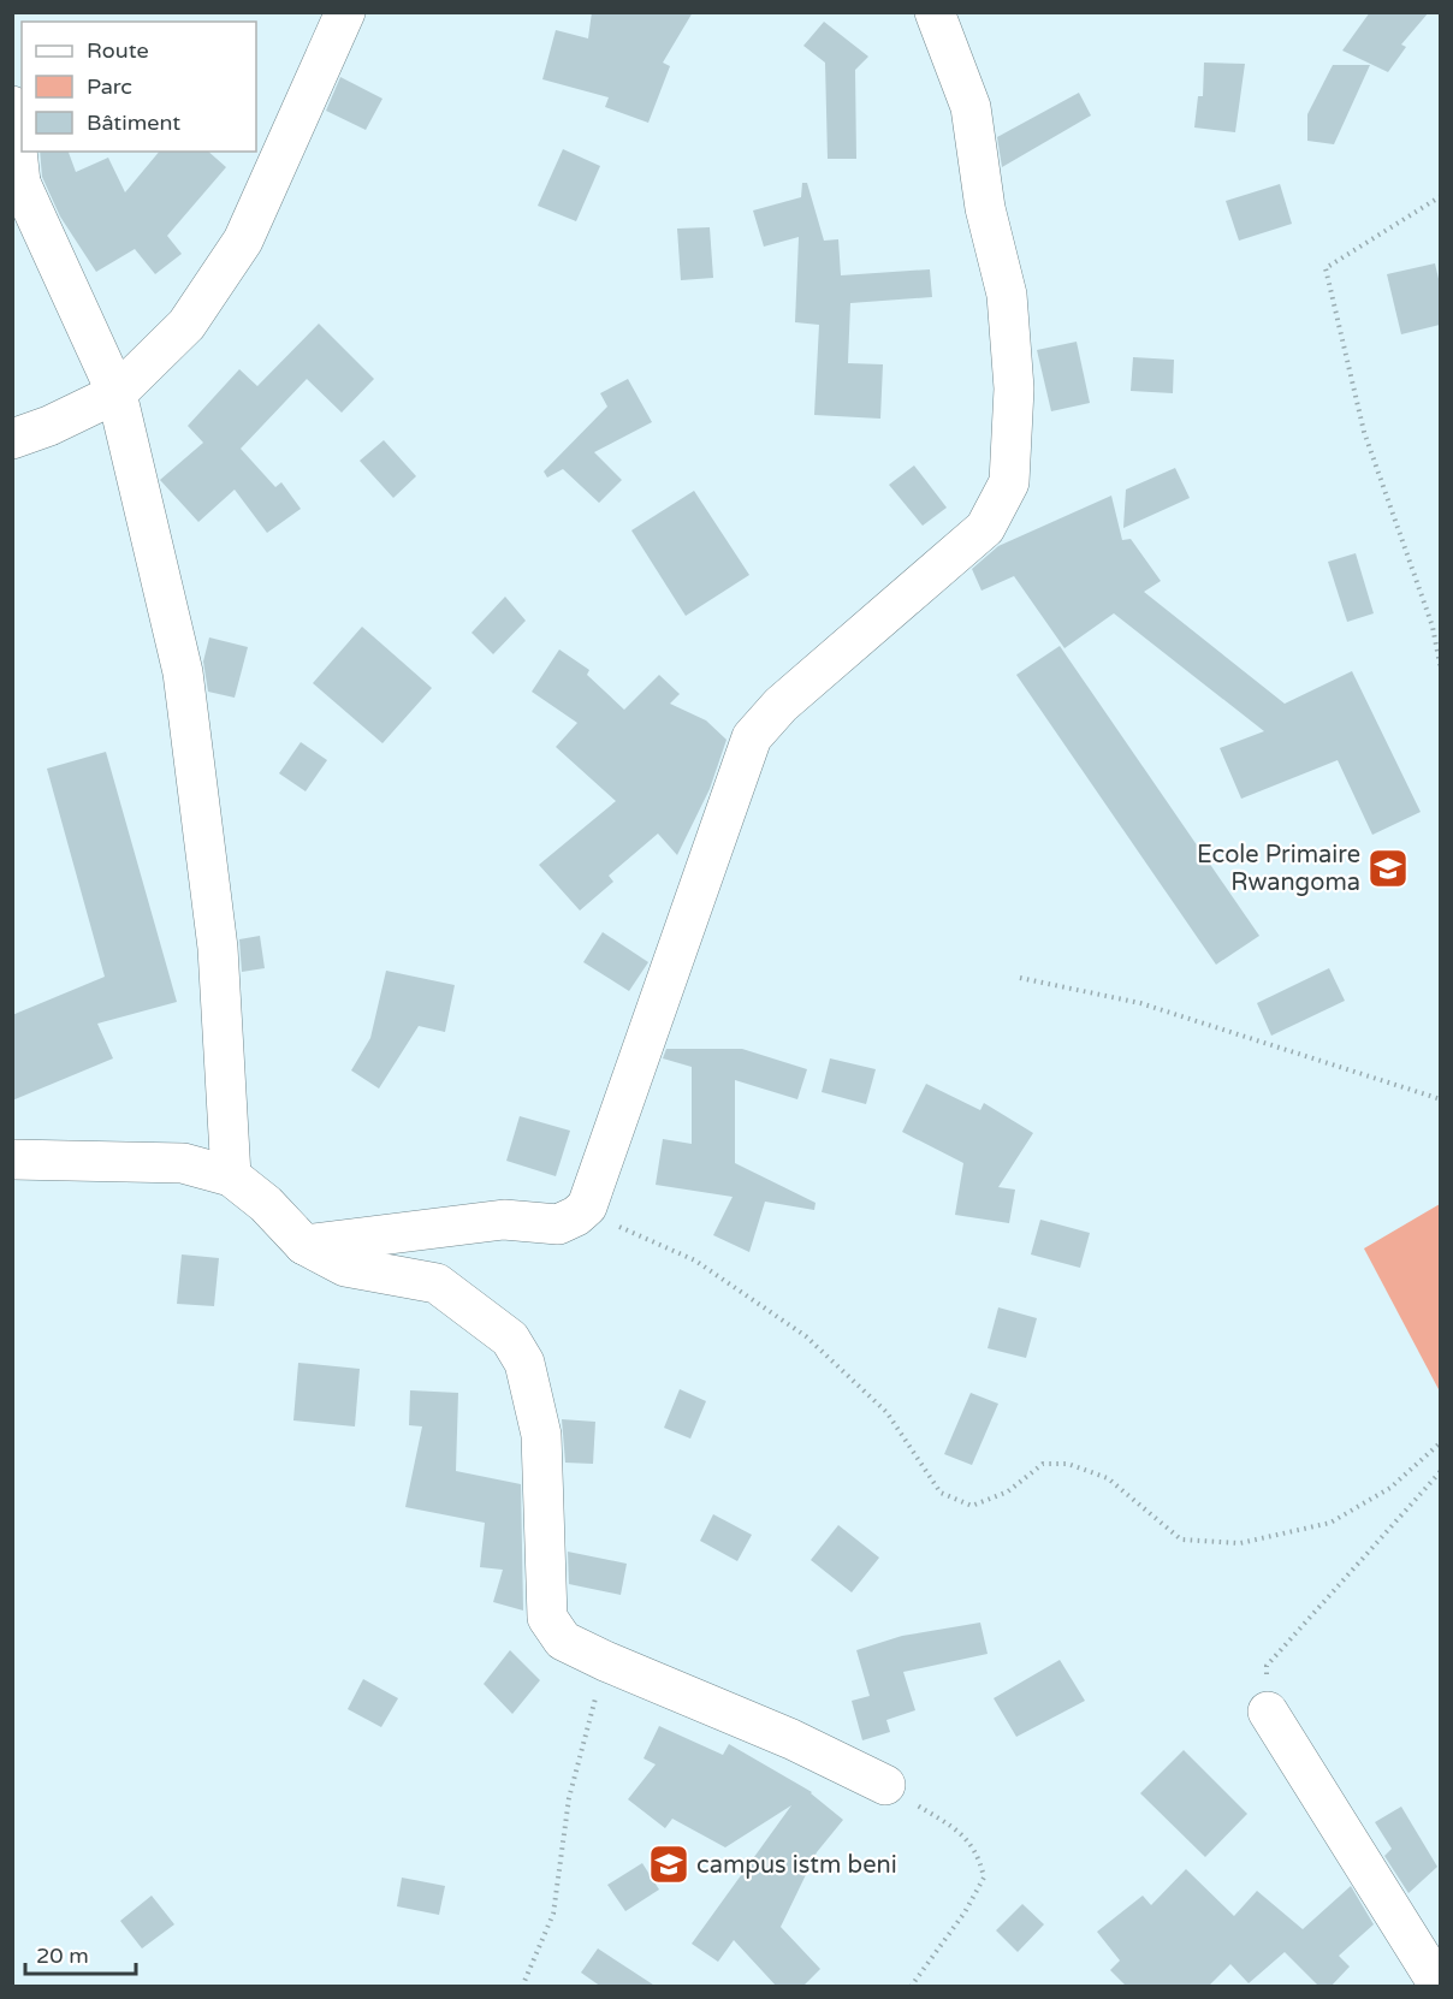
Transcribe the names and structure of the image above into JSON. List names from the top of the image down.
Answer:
{
  "places": {
    "school or university": ["Ecole Primaire Rwangoma", "campus istm beni"]
  },
  "legend": ["Route", "Parc", "Bâtiment"],
  "scale_bar": "20 m"
}
